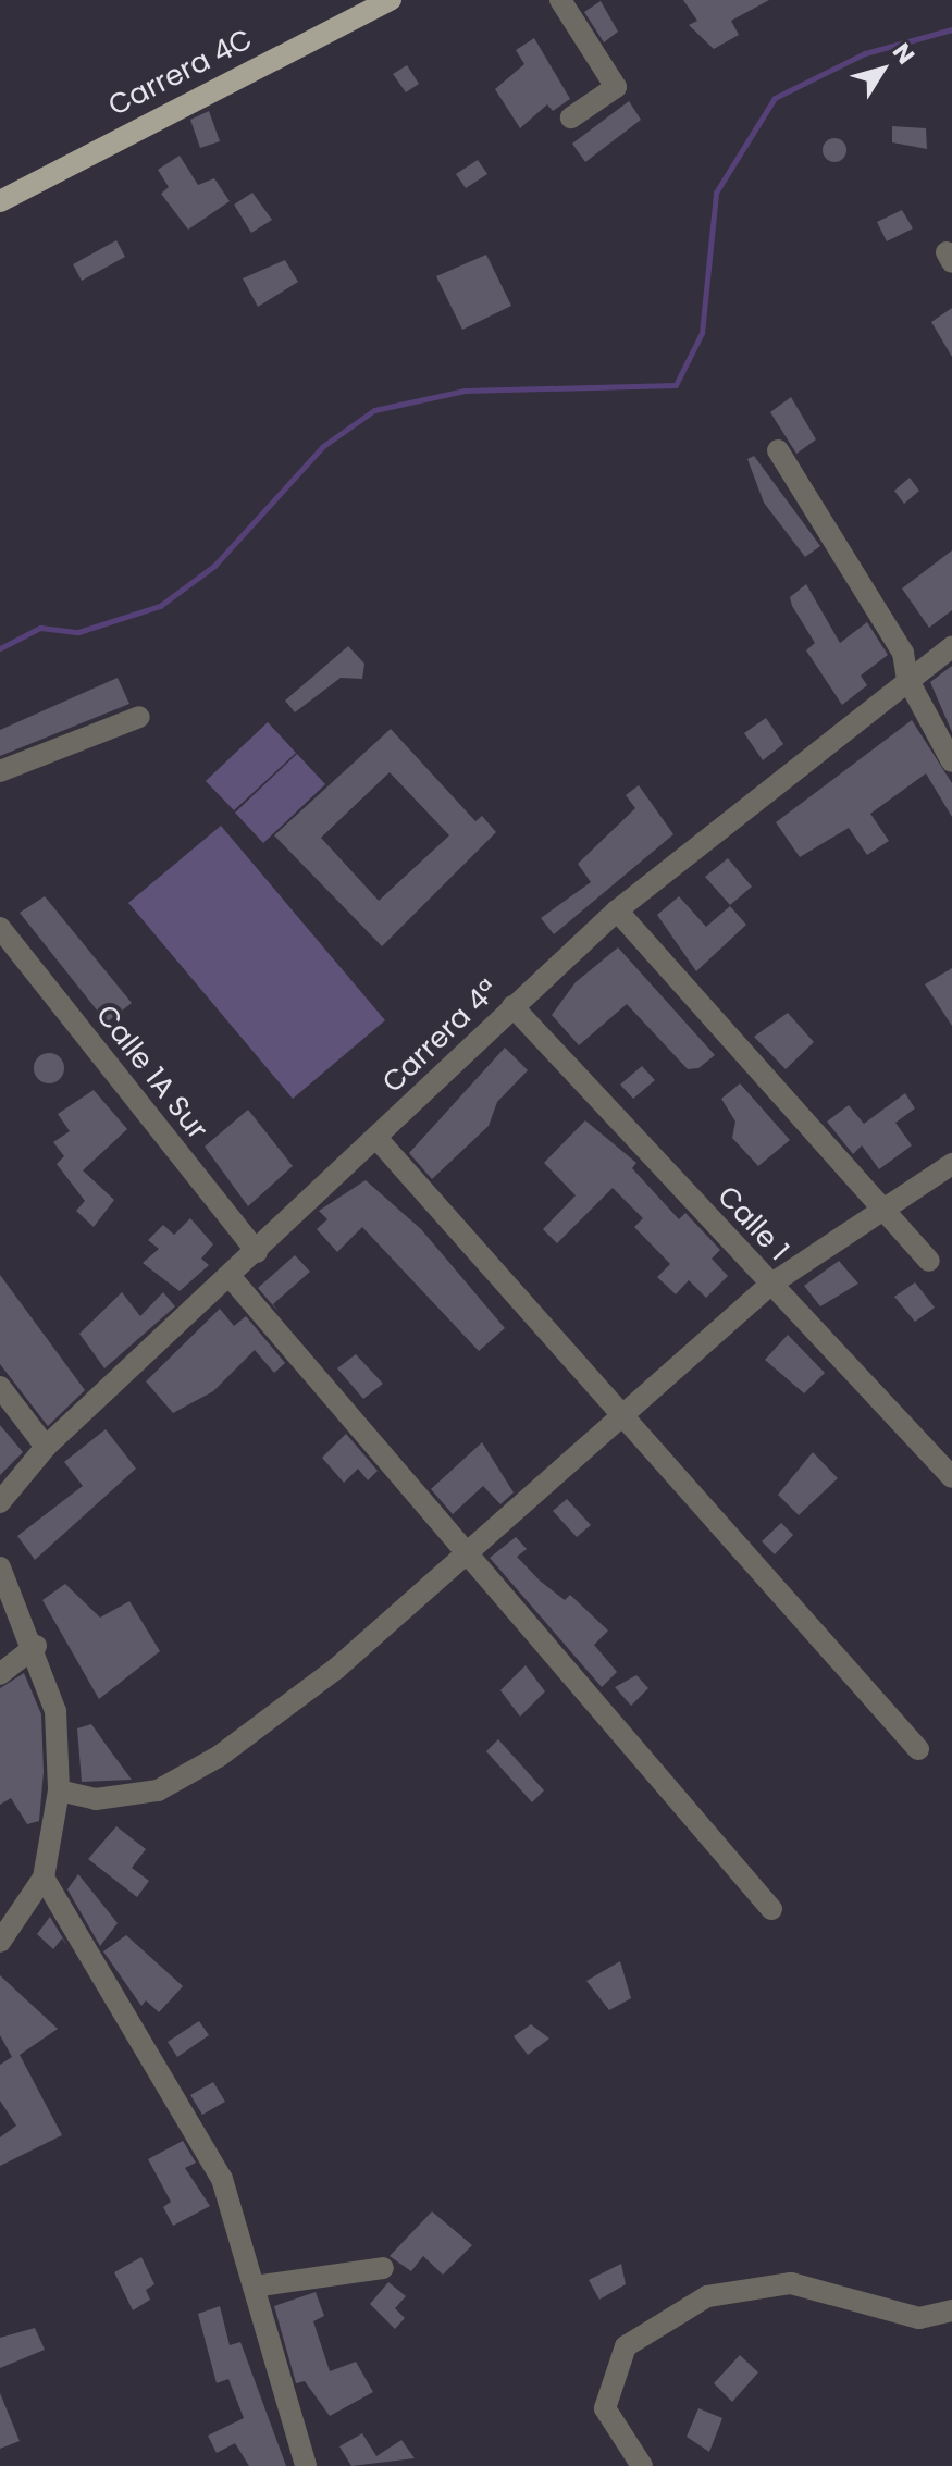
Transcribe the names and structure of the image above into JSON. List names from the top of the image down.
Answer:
{
  "streets": {
    "main road": ["Carrera 4C"],
    "street": ["Carrera 4ª", "Calle 1A Sur", "Calle 1"]
  },
  "crossings": [
    ["Carrera 4ª", "Calle 1A Sur"],
    ["Carrera 4ª", "Calle 1"]
  ],
  "north": "top right"
}
